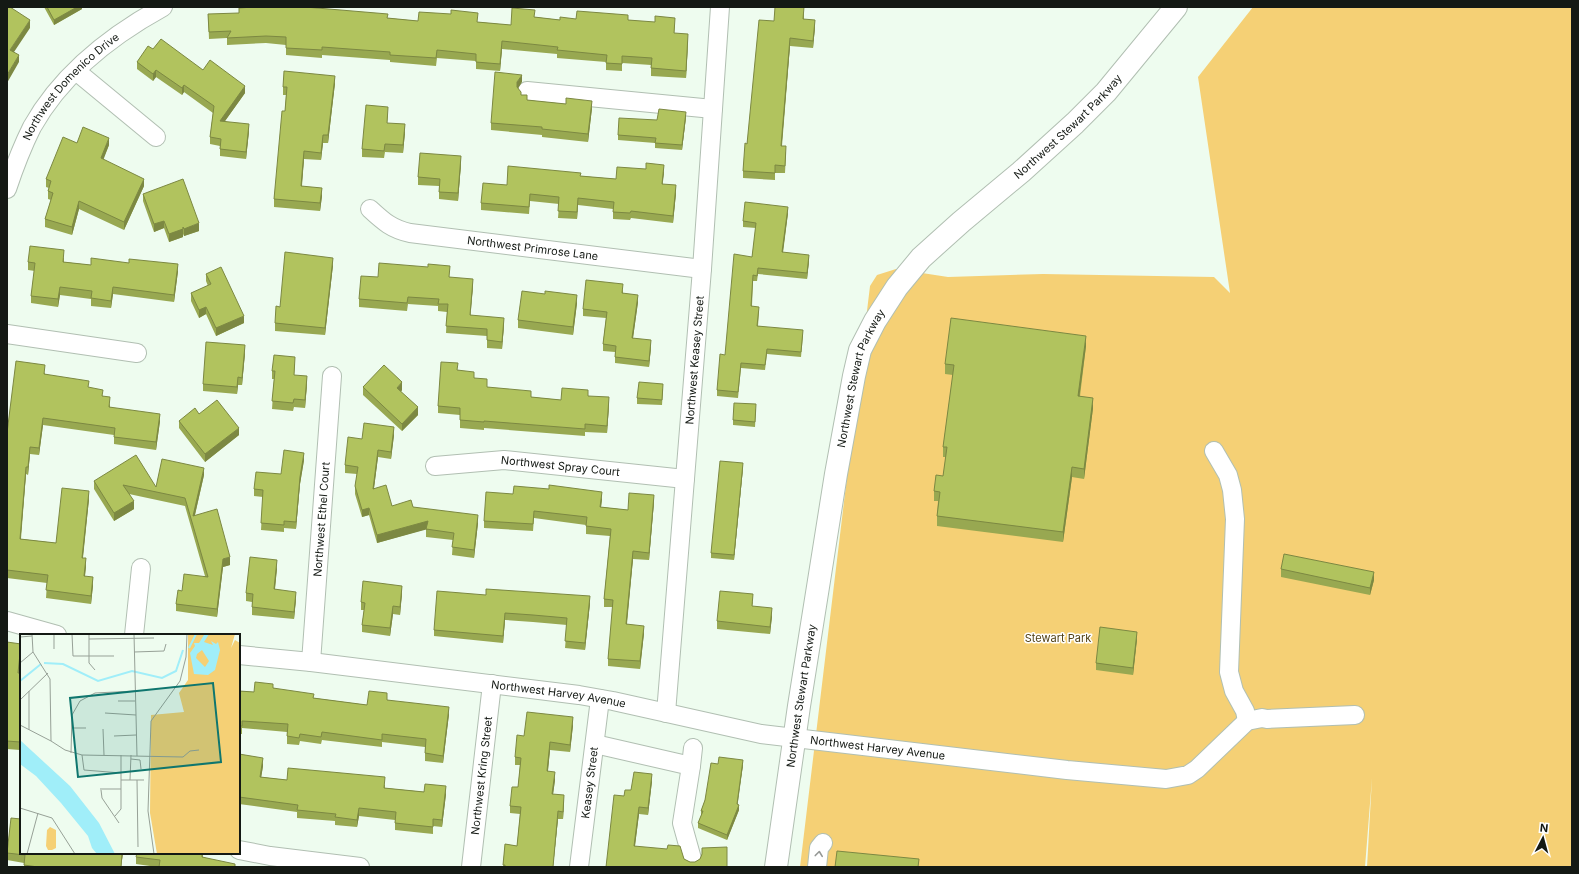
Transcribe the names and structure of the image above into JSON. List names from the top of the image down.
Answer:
{
  "streets": {
    "main road": ["Northwest Stewart Parkway"],
    "street": [
      "Northwest Domenico Drive",
      "Northwest Primrose Lane",
      "Northwest Keasey Street",
      "Northwest Spray Court",
      "Northwest Ethel Court",
      "Northwest Harvey Avenue",
      "Northwest Kring Street",
      "Keasey Street"
    ]
  },
  "crossings": [
    ["Northwest Stewart Parkway", "Northwest Harvey Avenue"],
    ["Northwest Primrose Lane", "Northwest Keasey Street"],
    ["Northwest Keasey Street", "Northwest Spray Court"],
    ["Northwest Keasey Street", "Northwest Harvey Avenue"],
    ["Northwest Ethel Court", "Northwest Harvey Avenue"],
    ["Northwest Harvey Avenue", "Northwest Kring Street"],
    ["Northwest Harvey Avenue", "Keasey Street"]
  ],
  "parks": ["Stewart Park"],
  "north": "top"
}
